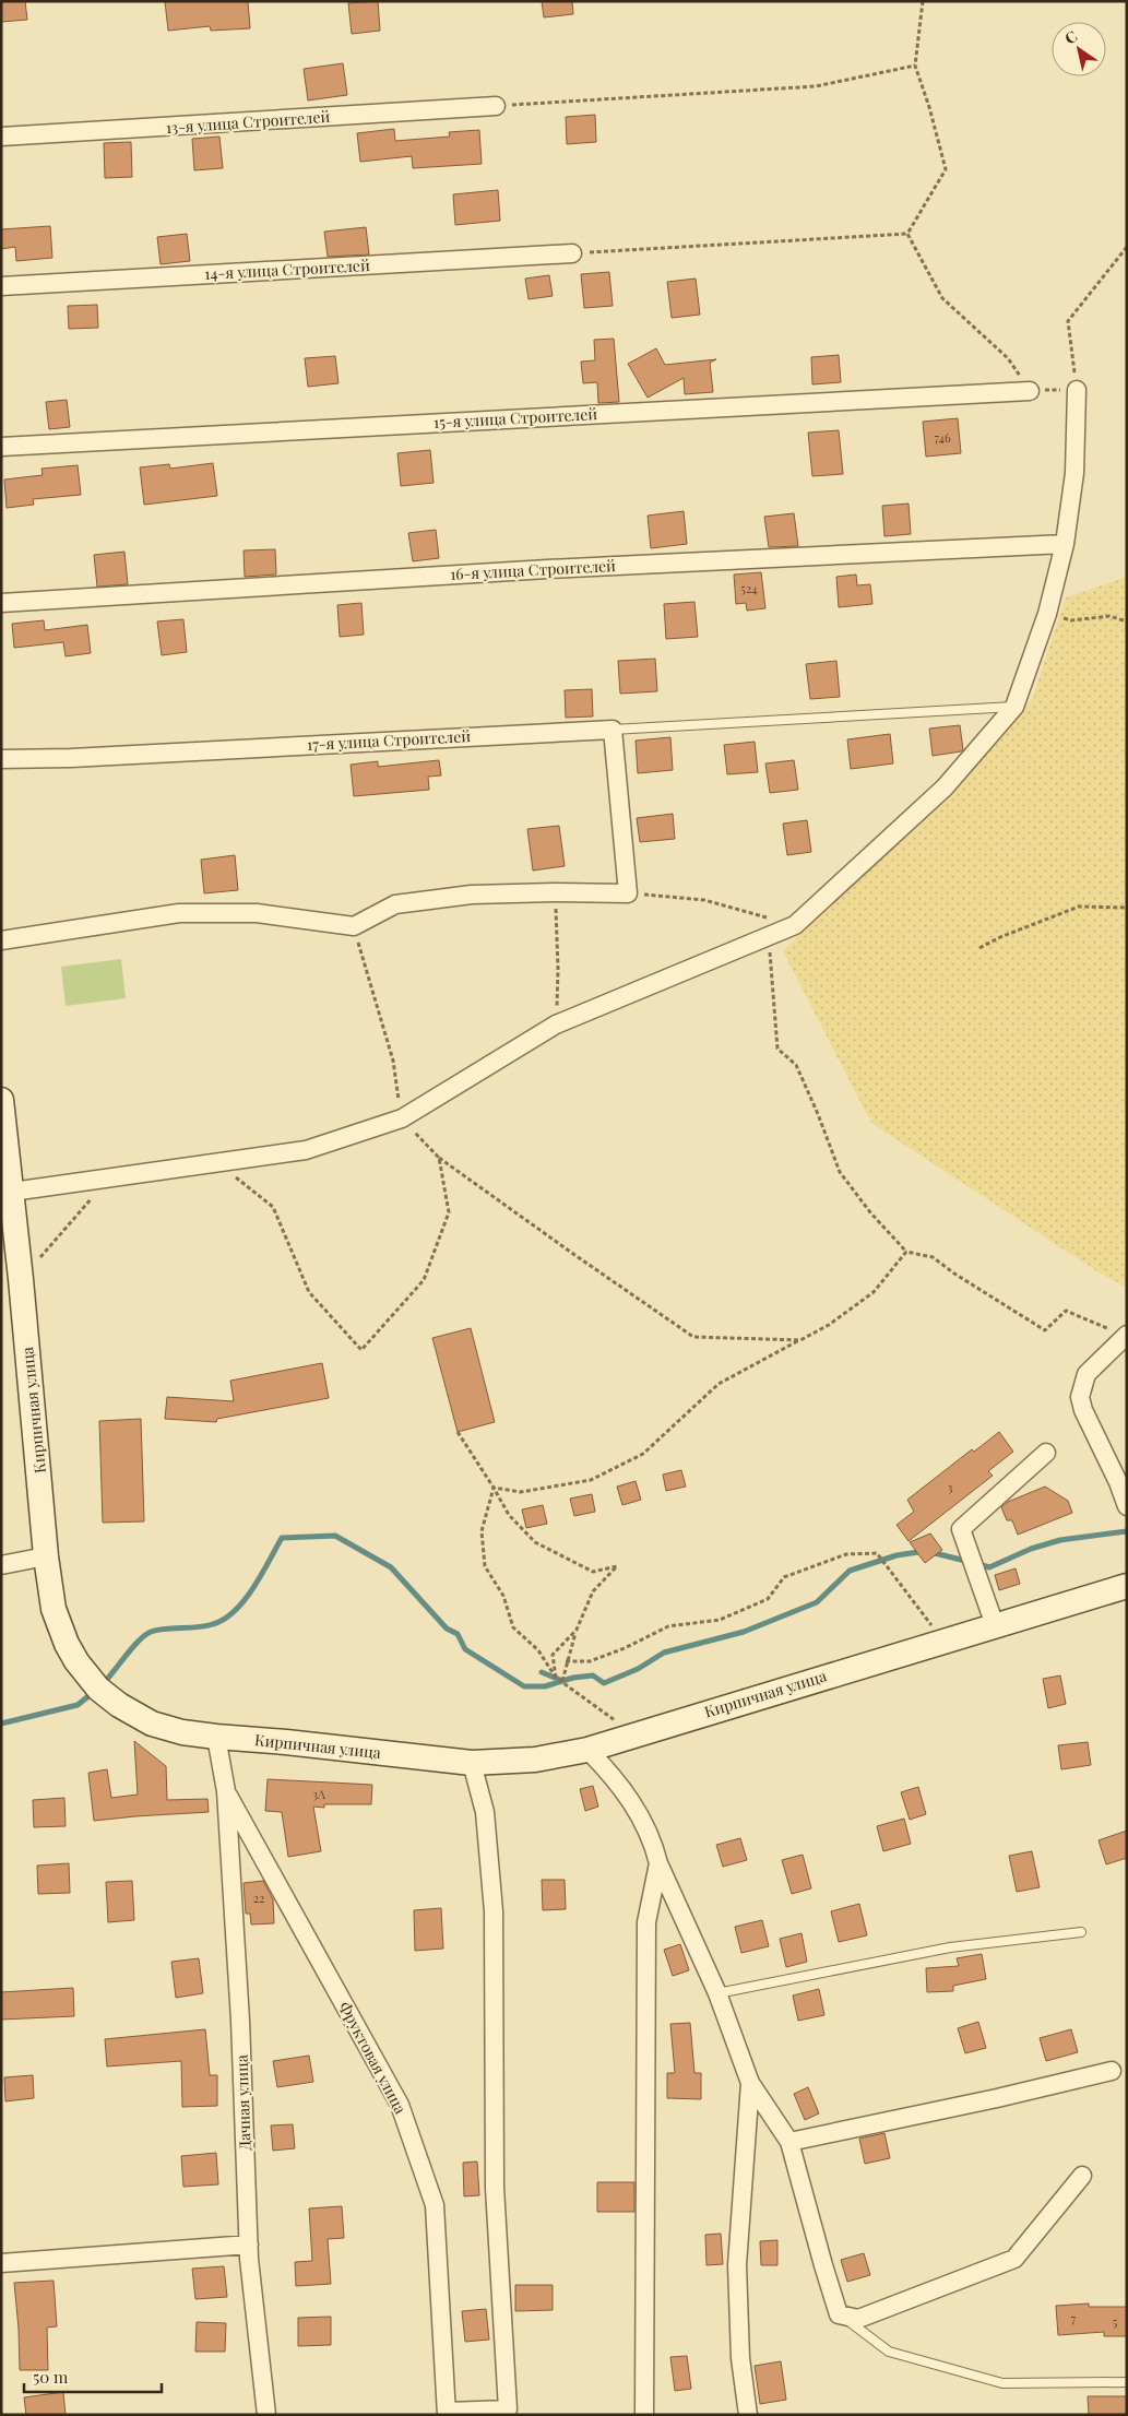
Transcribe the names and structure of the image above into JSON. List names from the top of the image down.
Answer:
{
  "streets": {
    "main road": ["Кирпичная улица"],
    "street": [
      "13-я улица Строителей",
      "14-я улица Строителей",
      "15-я улица Строителей",
      "16-я улица Строителей",
      "17-я улица Строителей",
      "Фруктовая улица",
      "Дачная улица"
    ]
  },
  "crossings": [
    ["Фруктовая улица", "Дачная улица"]
  ],
  "house_numbers": [
    "746",
    "524",
    "3",
    "3А",
    "22",
    "7",
    "5"
  ],
  "scale_bar": "50 m",
  "north": "top left"
}
